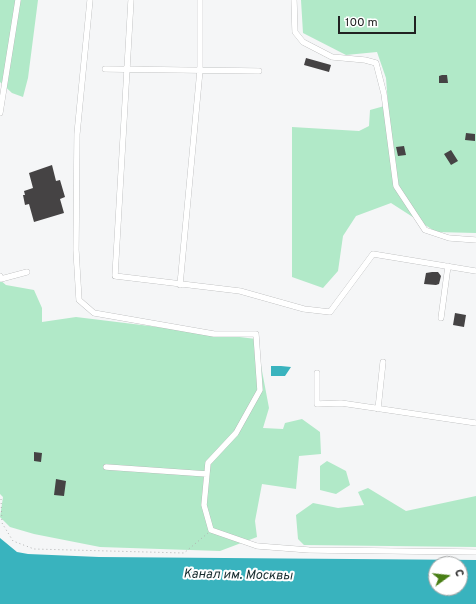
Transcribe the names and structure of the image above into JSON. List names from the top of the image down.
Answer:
{
  "water": ["Канал им. Москвы"],
  "scale_bar": "100 m",
  "north": "right"
}
